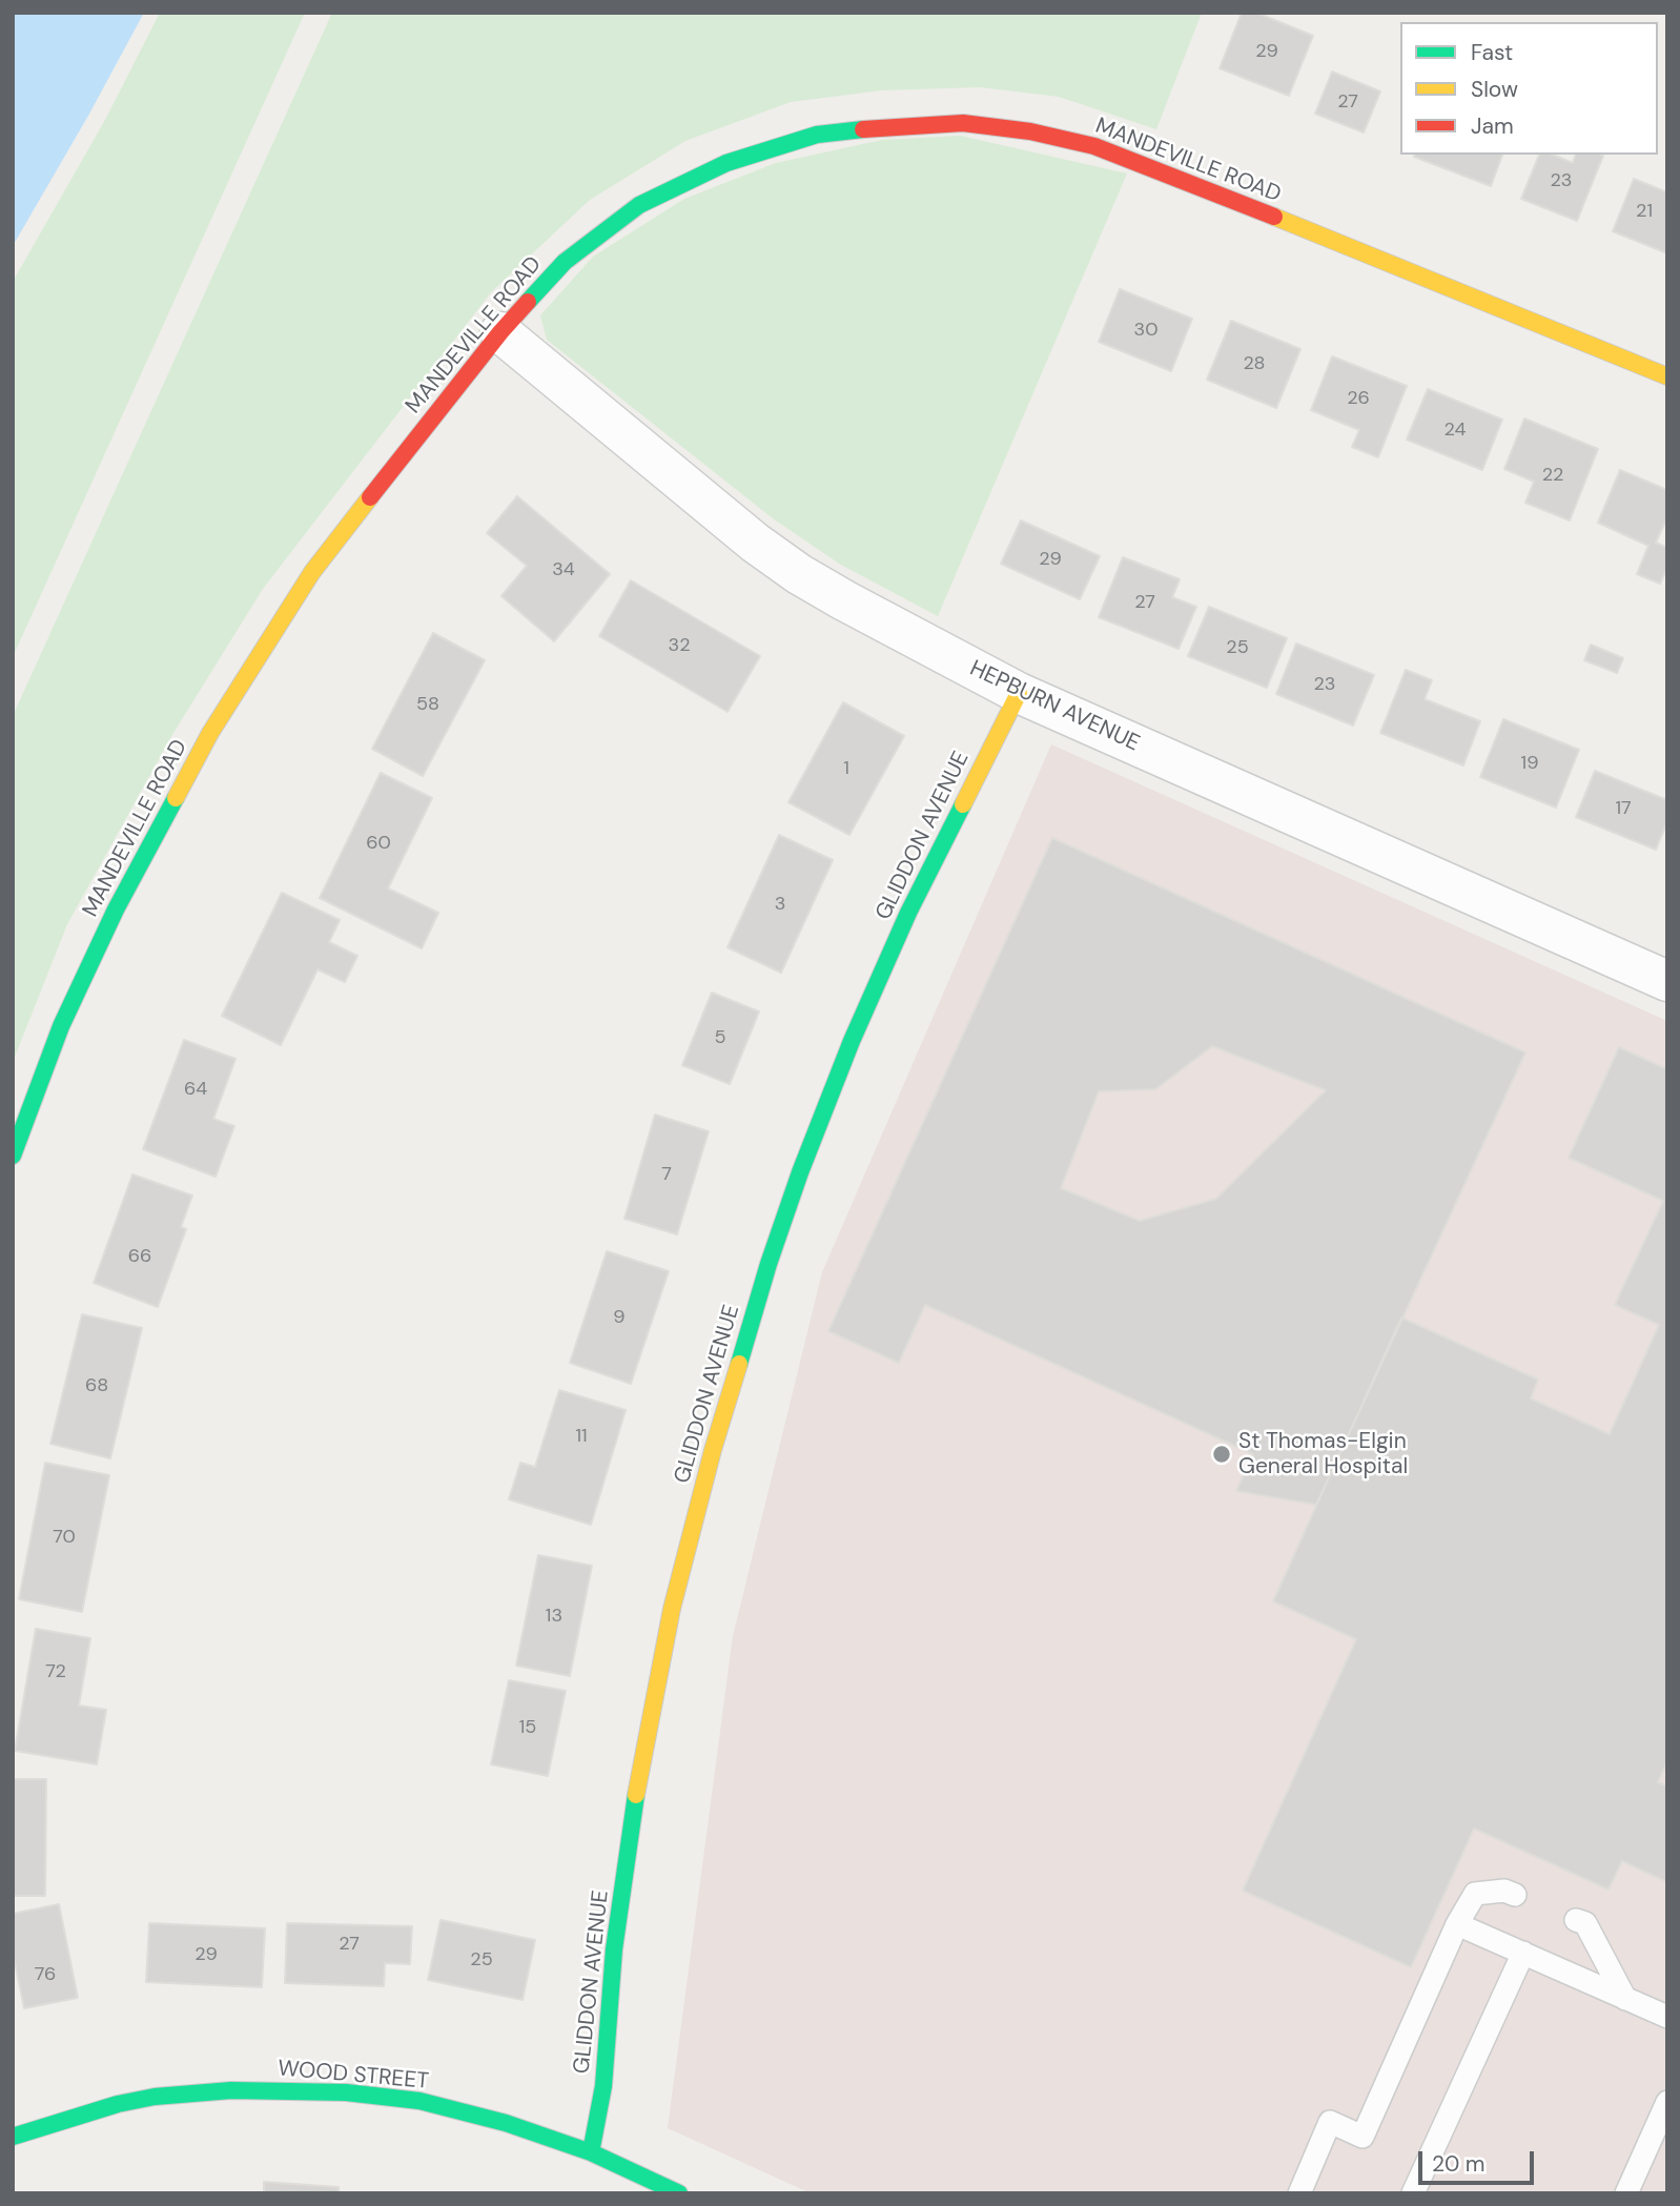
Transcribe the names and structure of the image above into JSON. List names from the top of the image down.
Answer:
{
  "streets": {
    "street": [
      "MANDEVILLE ROAD",
      "HEPBURN AVENUE",
      "GLIDDON AVENUE",
      "WOOD STREET"
    ]
  },
  "crossings": [
    ["MANDEVILLE ROAD", "HEPBURN AVENUE"],
    ["HEPBURN AVENUE", "GLIDDON AVENUE"],
    ["GLIDDON AVENUE", "WOOD STREET"]
  ],
  "places": ["St Thomas-Elgin General Hospital"],
  "house_numbers": [
    "29",
    "27",
    "23",
    "21",
    "30",
    "28",
    "26",
    "24",
    "22",
    "29",
    "34",
    "27",
    "32",
    "25",
    "23",
    "58",
    "19",
    "1",
    "17",
    "60",
    "3",
    "5",
    "64",
    "7",
    "66",
    "9",
    "68",
    "11",
    "70",
    "13",
    "72",
    "15",
    "27",
    "29",
    "25",
    "76"
  ],
  "legend": ["Fast", "Slow", "Jam"],
  "scale_bar": "20 m"
}
